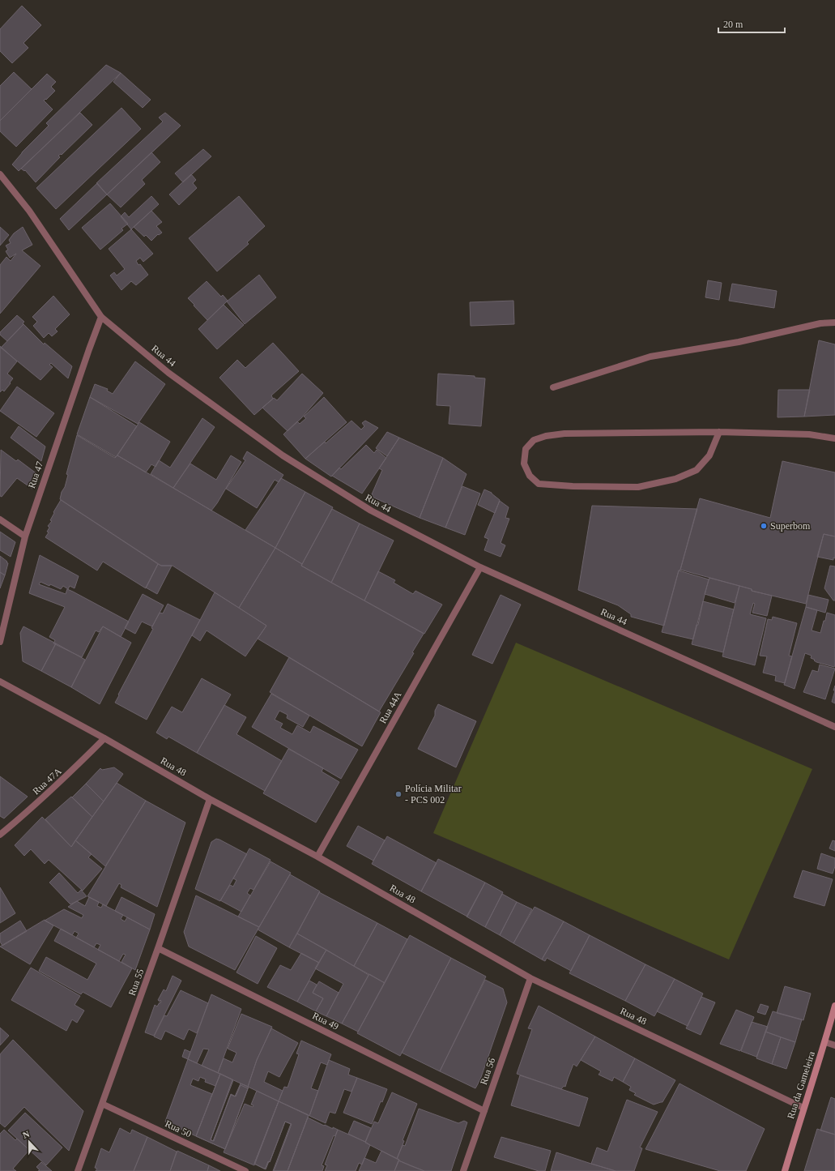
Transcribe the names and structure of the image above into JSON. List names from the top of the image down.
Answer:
{
  "streets": {
    "street": [
      "Rua 44",
      "Rua 47",
      "Rua 44A",
      "Rua 48",
      "Rua 47A",
      "Rua 55",
      "Rua 49",
      "Rua 56",
      "Rua da Gameleira",
      "Rua 50"
    ]
  },
  "crossings": [
    ["Rua 44", "Rua 47"],
    ["Rua 44", "Rua 44A"],
    ["Rua 44A", "Rua 48"],
    ["Rua 48", "Rua 47A"],
    ["Rua 48", "Rua 55"],
    ["Rua 48", "Rua 56"],
    ["Rua 48", "Rua da Gameleira"],
    ["Rua 55", "Rua 49"],
    ["Rua 55", "Rua 50"],
    ["Rua 49", "Rua 56"]
  ],
  "places": ["Superbom", "Polícia Militar - PCS 002"],
  "scale_bar": "20 m",
  "north": "top"
}
